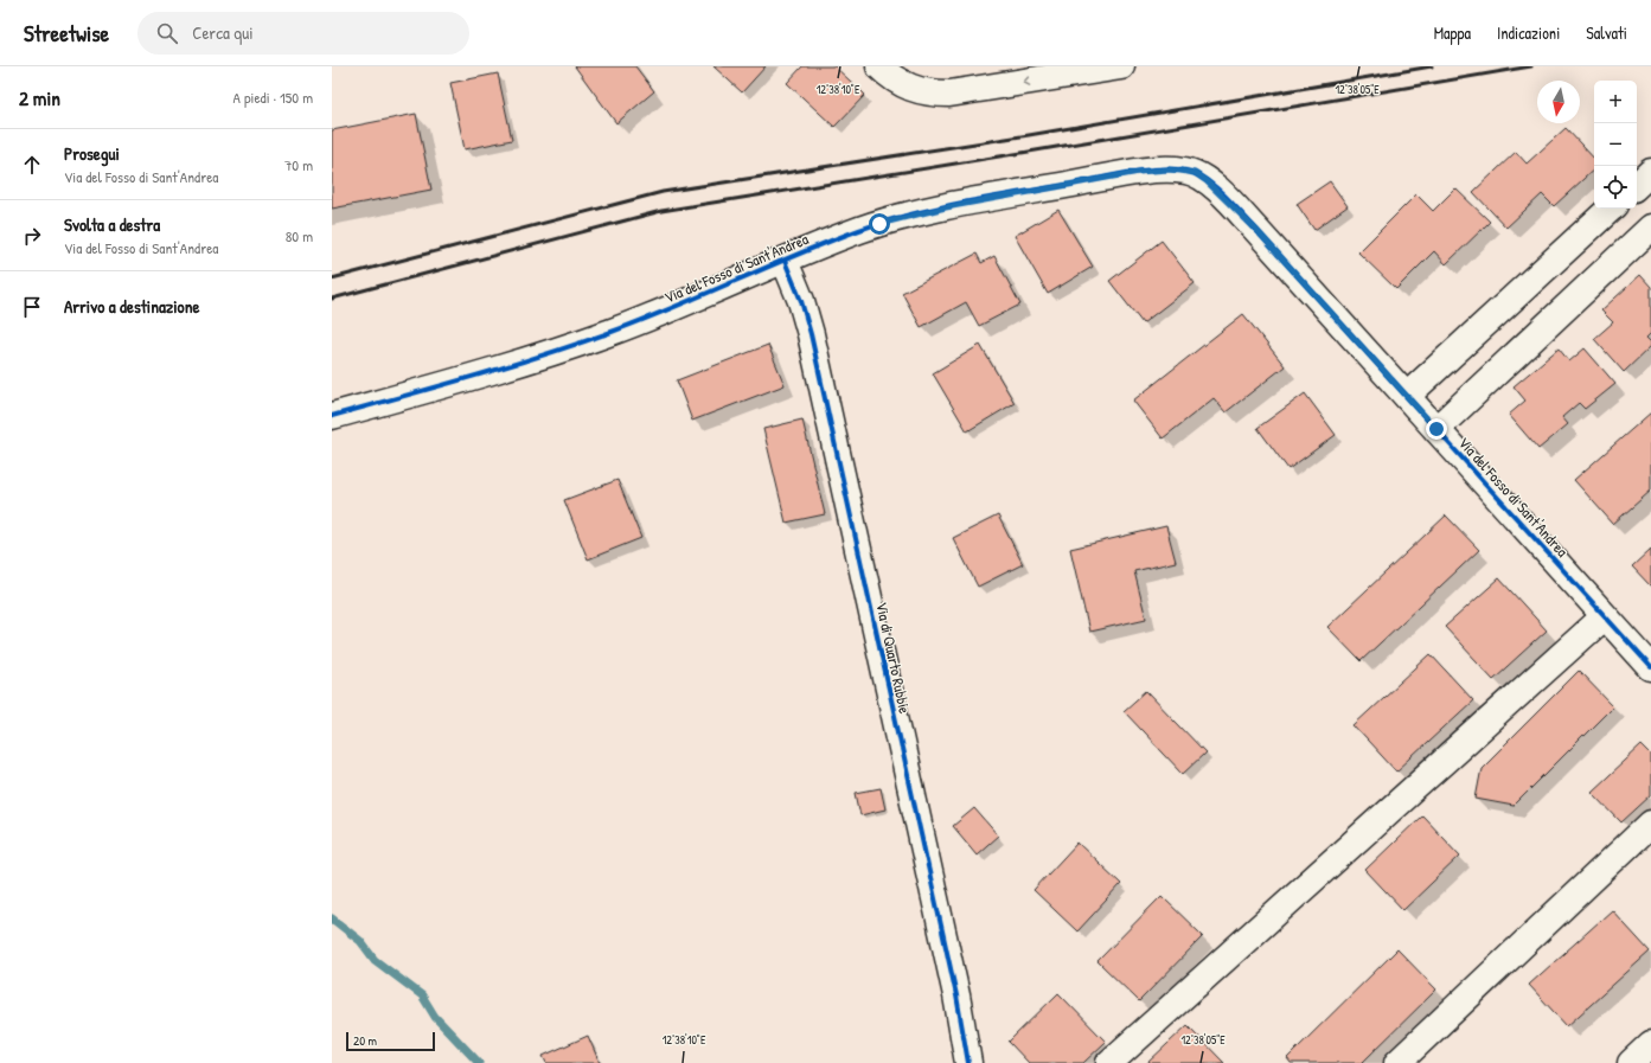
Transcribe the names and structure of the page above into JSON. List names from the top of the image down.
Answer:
{
  "streets": {
    "street": ["Via del Fosso di Sant'Andrea", "Via di Quarto Rubbie"]
  },
  "crossings": [
    ["Via del Fosso di Sant'Andrea", "Via di Quarto Rubbie"]
  ],
  "scale_bar": "20 m",
  "north": "bottom",
  "page": {
    "header": "Streetwise",
    "search": "Cerca qui",
    "nav": ["Mappa", "Indicazioni", "Salvati"],
    "heading": ["2 min", "A piedi · 150 m"],
    "map_buttons": ["+", "−"],
    "list": [
      ["Prosegui", "Via del Fosso di Sant'Andrea", "70 m"],
      ["Svolta a destra", "Via del Fosso di Sant'Andrea", "80 m"],
      "Arrivo a destinazione"
    ],
    "scale": "20 m"
  },
  "coordinates": ["12°38'10\"E", "12°38'05\"E"]
}
